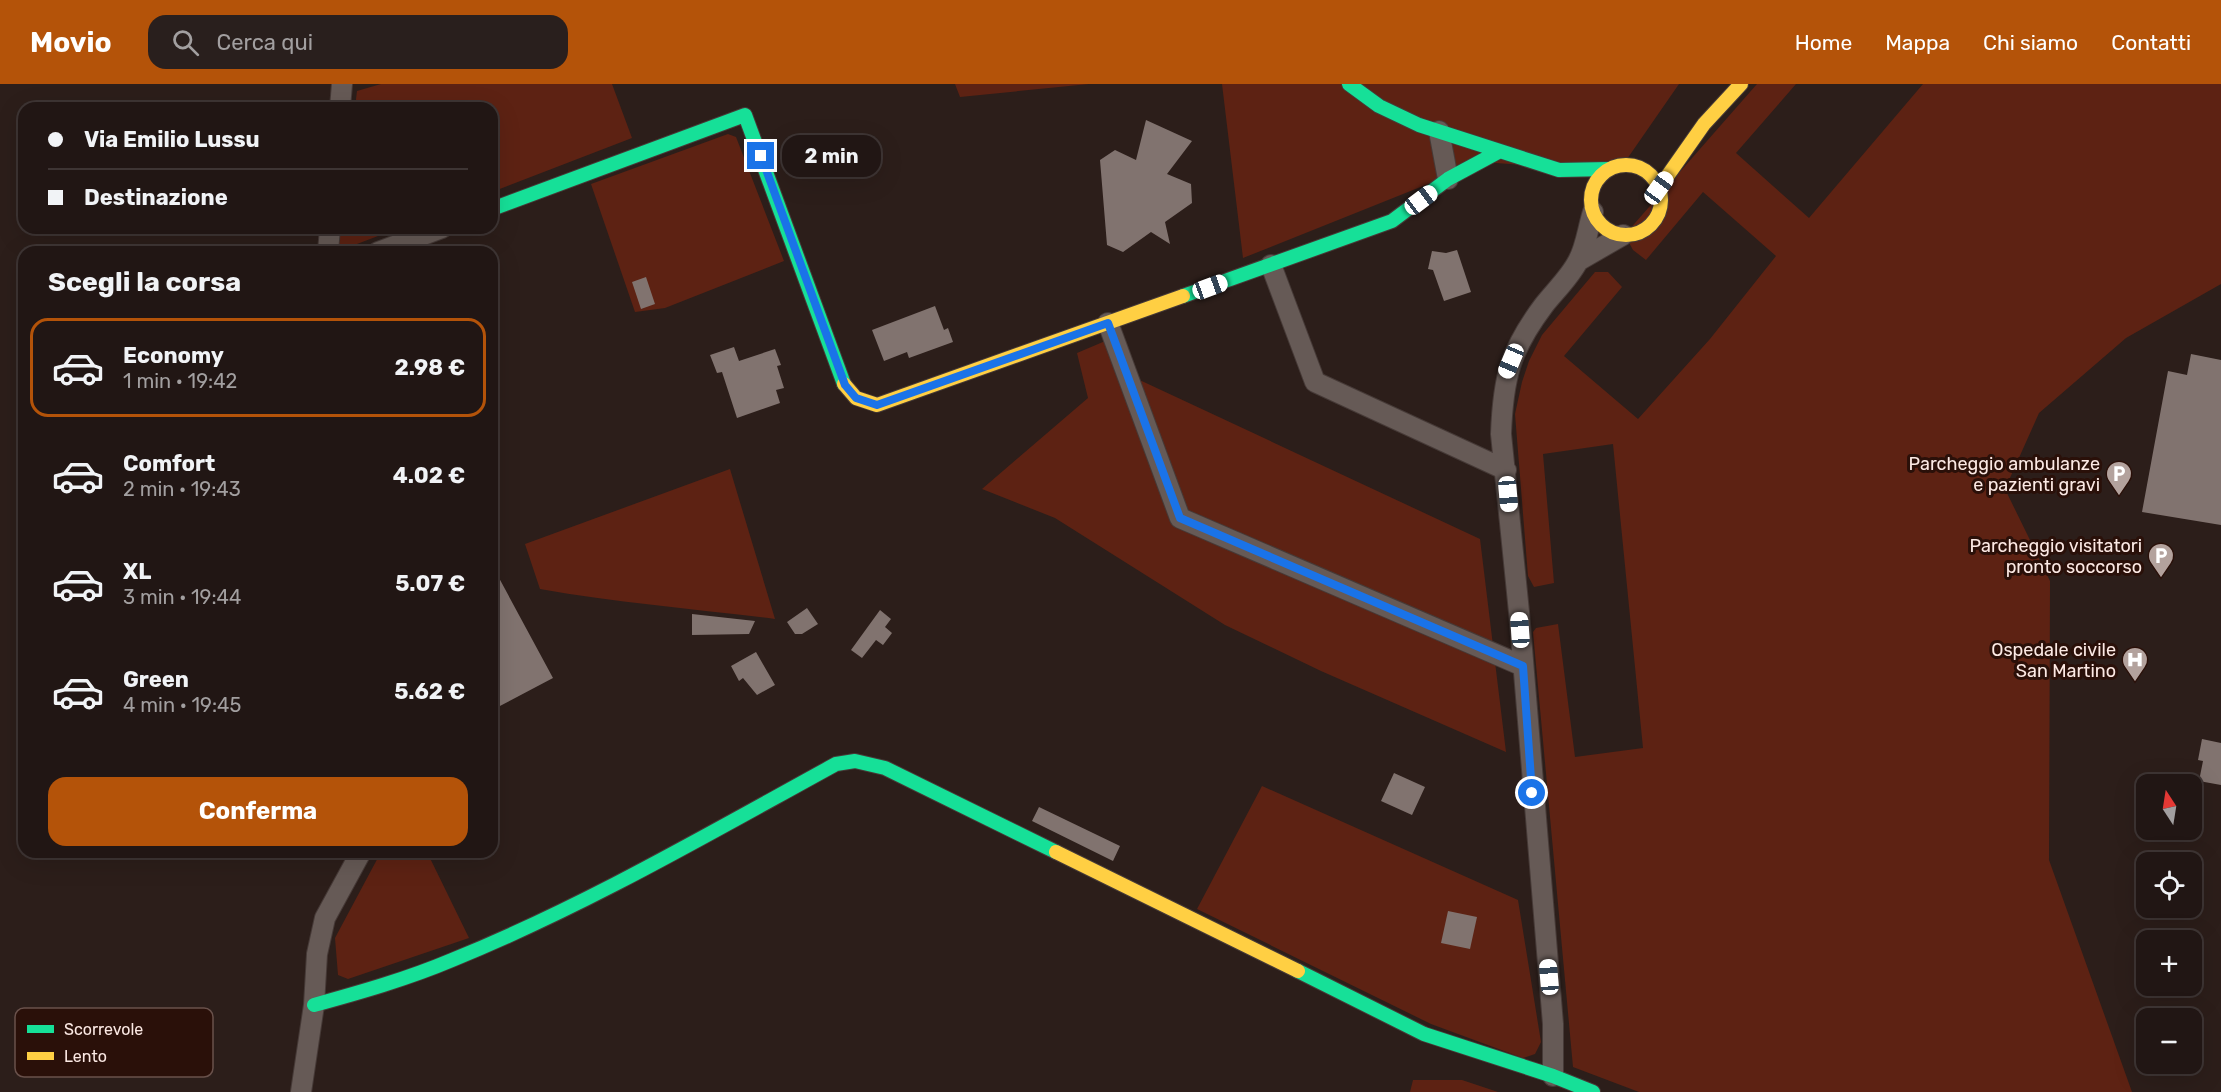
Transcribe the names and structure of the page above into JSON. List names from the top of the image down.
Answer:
{
  "places": {
    "parking": ["Parcheggio ambulanze e pazienti gravi", "Parcheggio visitatori pronto soccorso"],
    "hospital": ["Ospedale civile San Martino"]
  },
  "legend": ["Scorrevole", "Lento"],
  "north": "top",
  "page": {
    "header": "Movio",
    "search": "Cerca qui",
    "nav": [
      "Home",
      "Mappa",
      "Chi siamo",
      "Contatti"
    ],
    "banner": ["Via Emilio Lussu", "Destinazione"],
    "bubble": "2 min",
    "heading": "Scegli la corsa",
    "list": [
      {
        "name": "Economy",
        "note": "1 min · 19:42",
        "value": "2.98 €"
      },
      {
        "name": "Comfort",
        "note": "2 min · 19:43",
        "value": "4.02 €"
      },
      {
        "name": "XL",
        "note": "3 min · 19:44",
        "value": "5.07 €"
      },
      {
        "name": "Green",
        "note": "4 min · 19:45",
        "value": "5.62 €"
      }
    ],
    "buttons": "Conferma",
    "map_buttons": ["+", "−"]
  }
}
